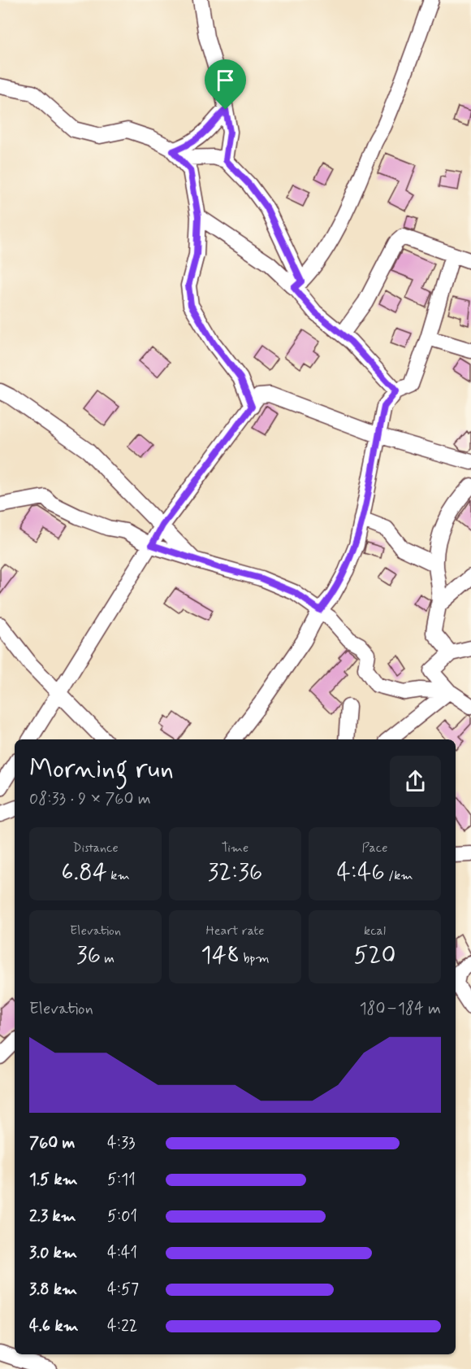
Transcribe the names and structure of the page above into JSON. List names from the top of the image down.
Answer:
{
  "page": {
    "heading": ["Morning run", "08:33 · 9 × 760 m"],
    "stats": [
      ["Distance", "6.84 km"],
      ["Time", "32:36"],
      ["Pace", "4:46 /km"],
      ["Elevation", "36 m"],
      ["Heart rate", "148 bpm"],
      ["kcal", "520"]
    ],
    "chart": ["Elevation", "180–184 m"],
    "list": [
      {
        "name": "760 m",
        "note": "4:33"
      },
      {
        "name": "1.5 km",
        "note": "5:11"
      },
      {
        "name": "2.3 km",
        "note": "5:01"
      },
      {
        "name": "3.0 km",
        "note": "4:41"
      },
      {
        "name": "3.8 km",
        "note": "4:57"
      },
      {
        "name": "4.6 km",
        "note": "4:22"
      }
    ]
  }
}
